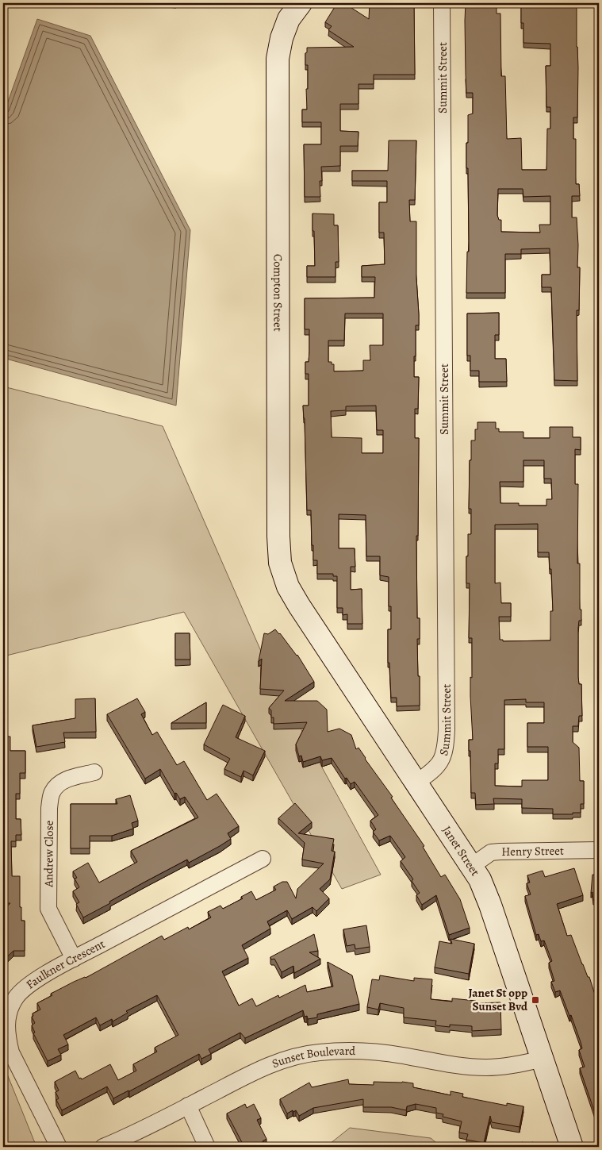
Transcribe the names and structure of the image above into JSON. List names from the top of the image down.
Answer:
{
  "streets": {
    "street": [
      "Summit Street",
      "Compton Street",
      "Henry Street",
      "Janet Street",
      "Andrew Close",
      "Faulkner Crescent",
      "Sunset Boulevard"
    ]
  },
  "crossings": [
    ["Summit Street", "Janet Street"],
    ["Compton Street", "Janet Street"],
    ["Henry Street", "Janet Street"],
    ["Janet Street", "Sunset Boulevard"],
    ["Andrew Close", "Faulkner Crescent"]
  ],
  "places": {
    "transit": ["Janet St opp Sunset Bvd"]
  }
}
